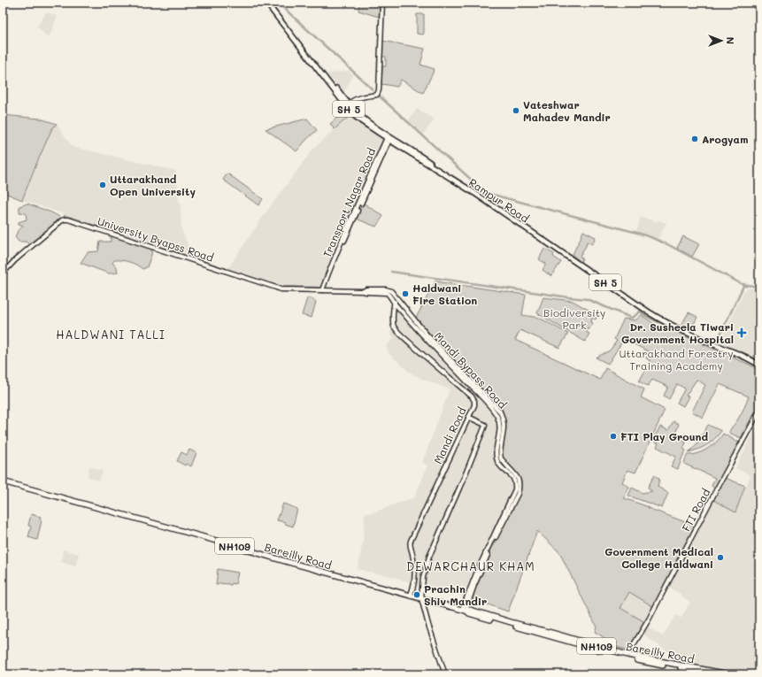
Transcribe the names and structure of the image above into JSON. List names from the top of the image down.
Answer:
{
  "streets": {
    "highway": ["NH109", "Bareilly Road"],
    "main road": [
      "SH 5",
      "Rampur Road",
      "Transport Nagar Road",
      "University Byapss Road",
      "Mandi Bypass Road",
      "Mandi Road",
      "FTI Road"
    ]
  },
  "crossings": [
    ["SH 5", "Rampur Road"],
    ["Rampur Road", "Transport Nagar Road"],
    ["Transport Nagar Road", "University Byapss Road"],
    ["Transport Nagar Road", "Mandi Bypass Road"],
    ["University Byapss Road", "Mandi Bypass Road"],
    ["Mandi Bypass Road", "Mandi Road"],
    ["Mandi Bypass Road", "Bareilly Road"],
    ["Mandi Road", "Bareilly Road"],
    ["FTI Road", "Bareilly Road"]
  ],
  "districts": ["HALDWANI TALLI", "DEWARCHAUR KHAM"],
  "parks": ["Biodiversity Park", "Uttarakhand Forestry Training Academy"],
  "places": {
    "other": [
      "Vateshwar Mahadev Mandir",
      "Arogyam",
      "Uttarakhand Open University",
      "Haldwani Fire Station",
      "FTI Play Ground",
      "Government Medical College Haldwani",
      "Prachin Shiv Mandir"
    ],
    "health": ["Dr. Susheela Tiwari Government Hospital"]
  },
  "north": "right"
}
